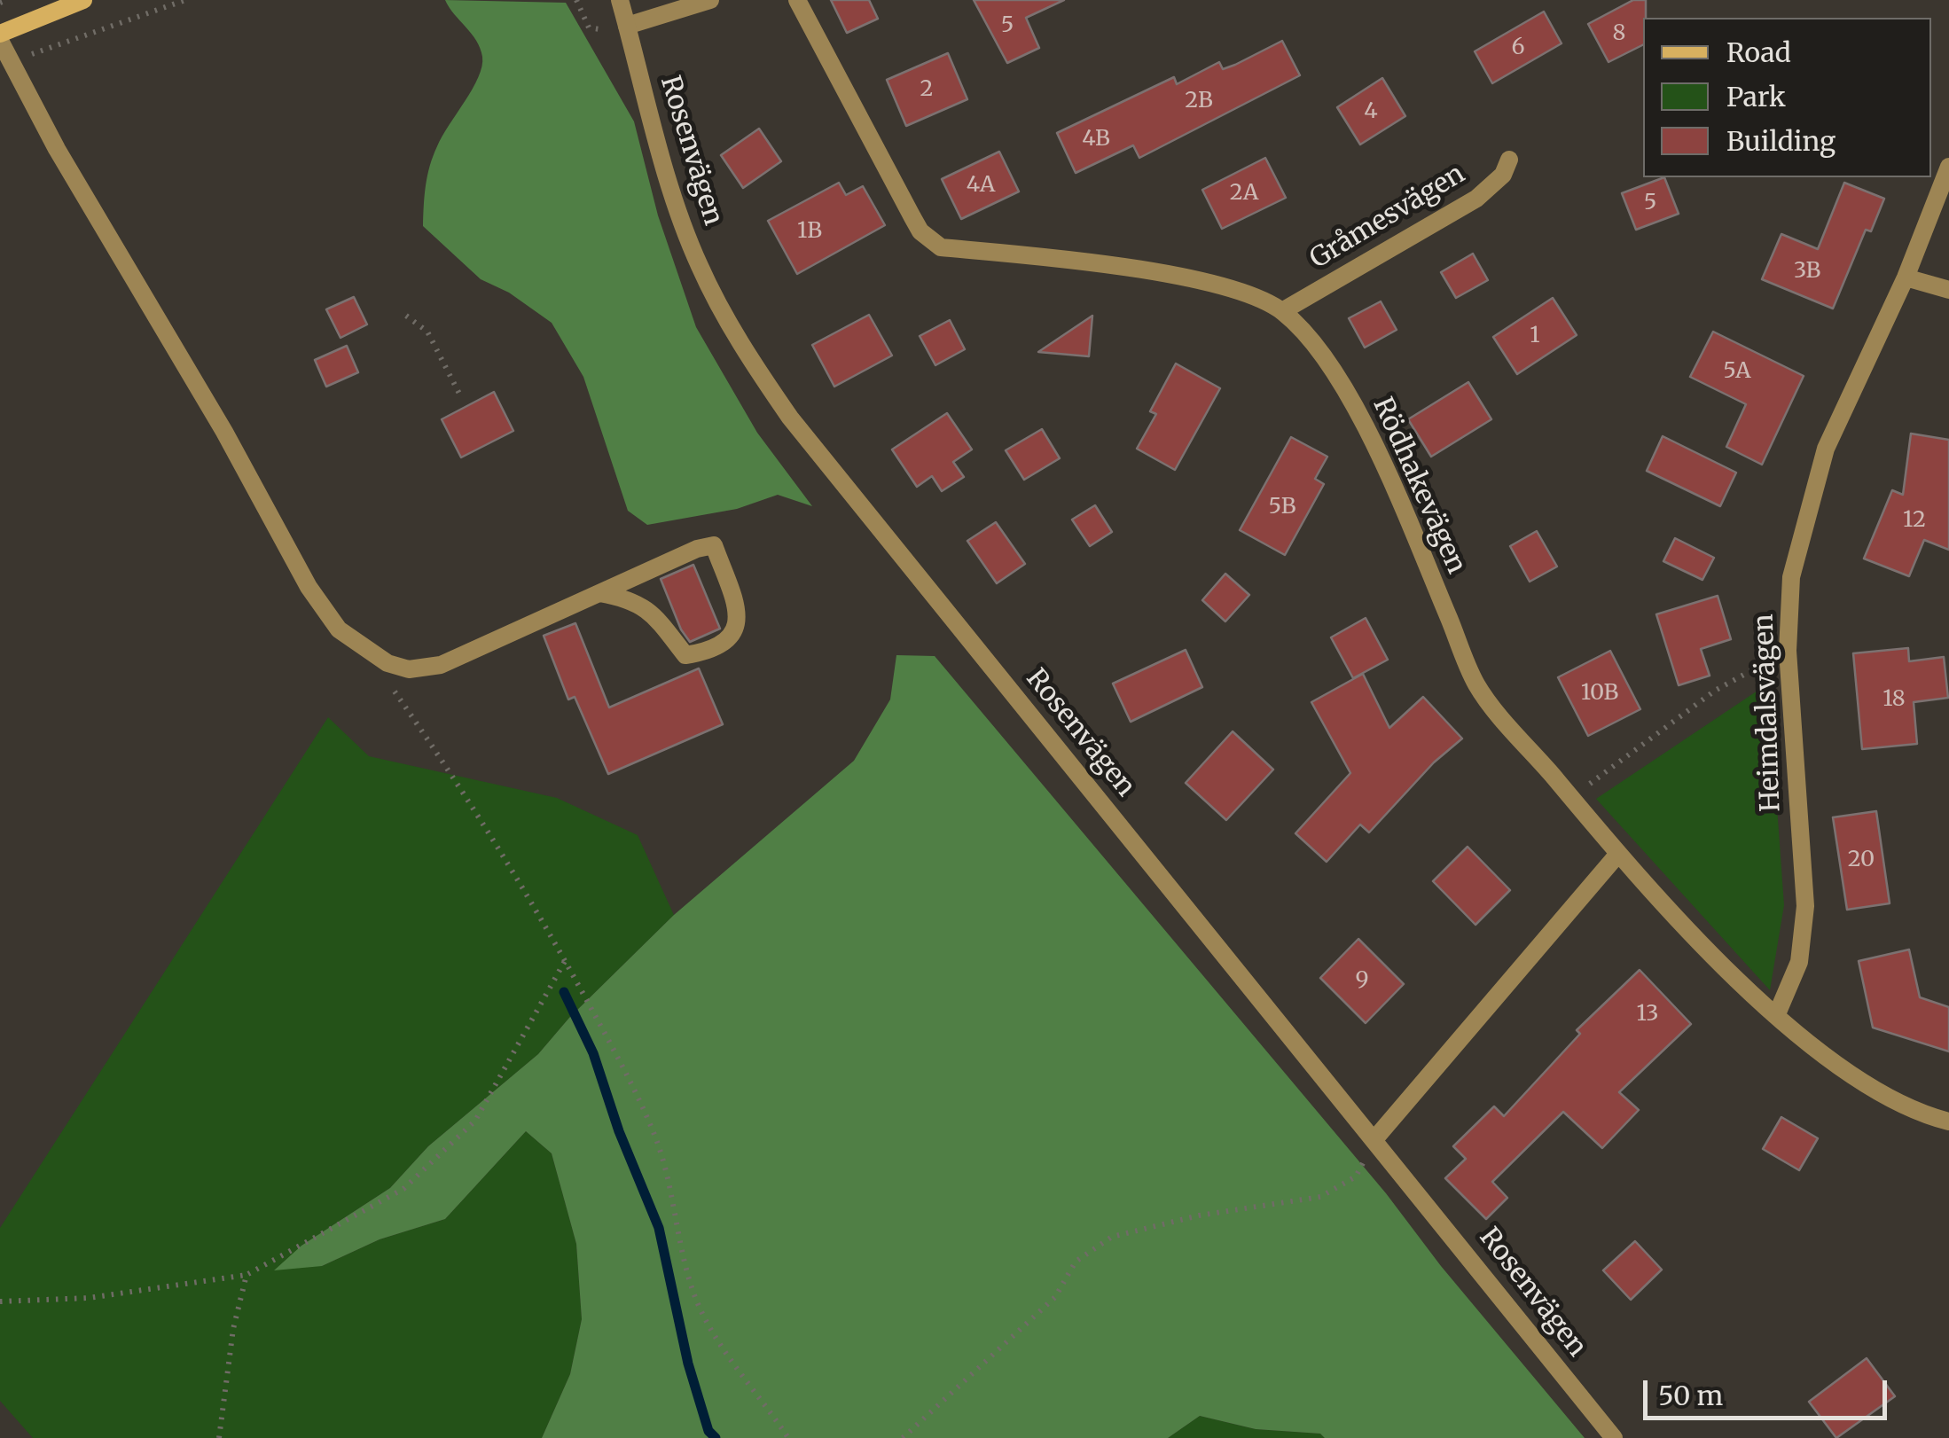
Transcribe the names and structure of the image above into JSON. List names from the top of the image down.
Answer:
{
  "streets": {
    "street": [
      "Rosenvägen",
      "Gråmesvägen",
      "Rödhakevägen",
      "Heimdalsvägen"
    ]
  },
  "crossings": [
    ["Gråmesvägen", "Rödhakevägen"],
    ["Rödhakevägen", "Heimdalsvägen"]
  ],
  "house_numbers": [
    "5",
    "8",
    "6",
    "2",
    "2B",
    "4",
    "4B",
    "4A",
    "2A",
    "5",
    "1B",
    "3B",
    "1",
    "5A",
    "5B",
    "12",
    "10B",
    "18",
    "20",
    "9",
    "13"
  ],
  "legend": ["Road", "Park", "Building"],
  "scale_bar": "50 m"
}
